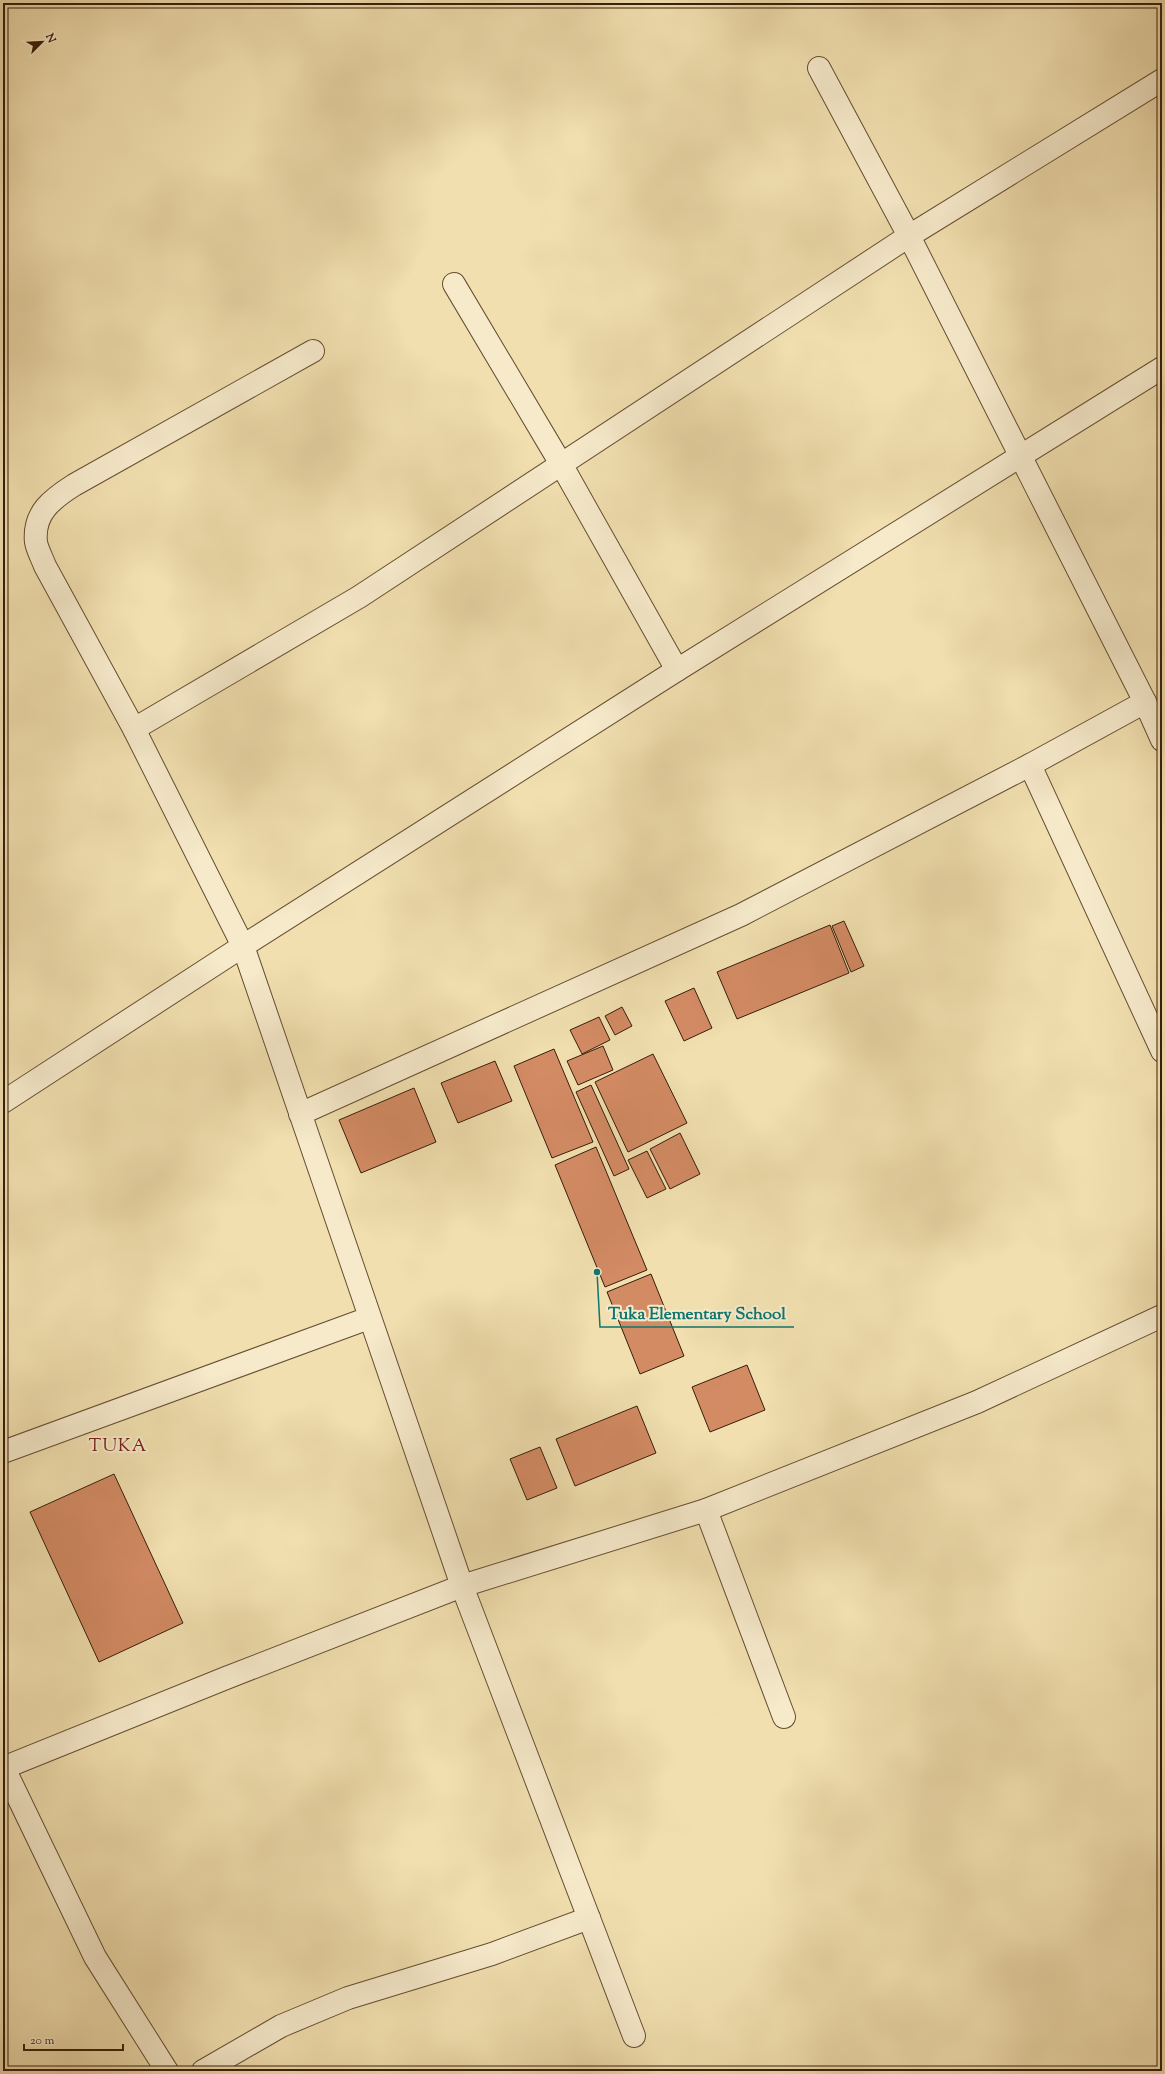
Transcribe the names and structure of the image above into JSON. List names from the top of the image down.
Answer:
{
  "districts": ["TUKA"],
  "places": ["Tuka Elementary School"],
  "scale_bar": "20 m",
  "north": "top right"
}
